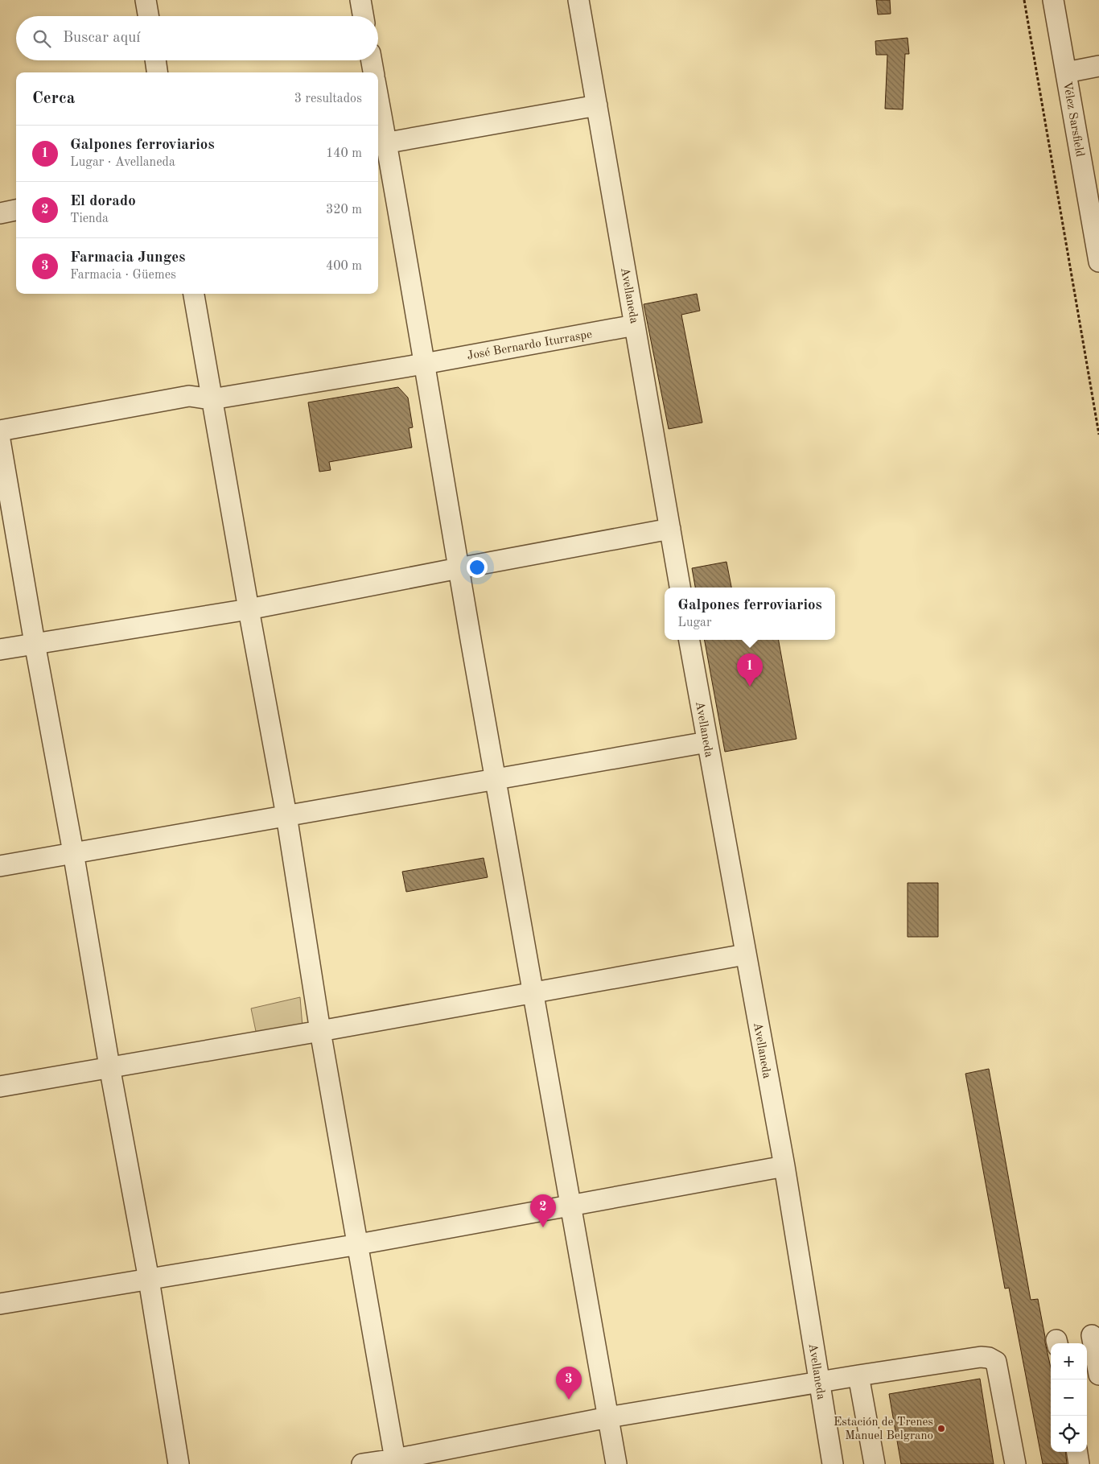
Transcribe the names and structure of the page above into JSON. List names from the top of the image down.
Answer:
{
  "streets": {
    "street": ["Vélez Sarsfield", "Avellaneda", "José Bernardo Iturraspe"]
  },
  "crossings": [
    ["Avellaneda", "José Bernardo Iturraspe"]
  ],
  "places": ["Estación de Trenes Manuel Belgrano"],
  "page": {
    "search": "Buscar aquí",
    "heading": ["Cerca", "3 resultados"],
    "list": [
      {
        "mark": "1",
        "name": "Galpones ferroviarios",
        "note": "Lugar · Avellaneda",
        "value": "140 m"
      },
      {
        "mark": "2",
        "name": "El dorado",
        "note": "Tienda",
        "value": "320 m"
      },
      {
        "mark": "3",
        "name": "Farmacia Junges",
        "note": "Farmacia · Güemes",
        "value": "400 m"
      }
    ],
    "popup": ["Galpones ferroviarios", "Lugar"],
    "pins": ["1", "2", "3"],
    "map_buttons": ["+", "−"]
  }
}
